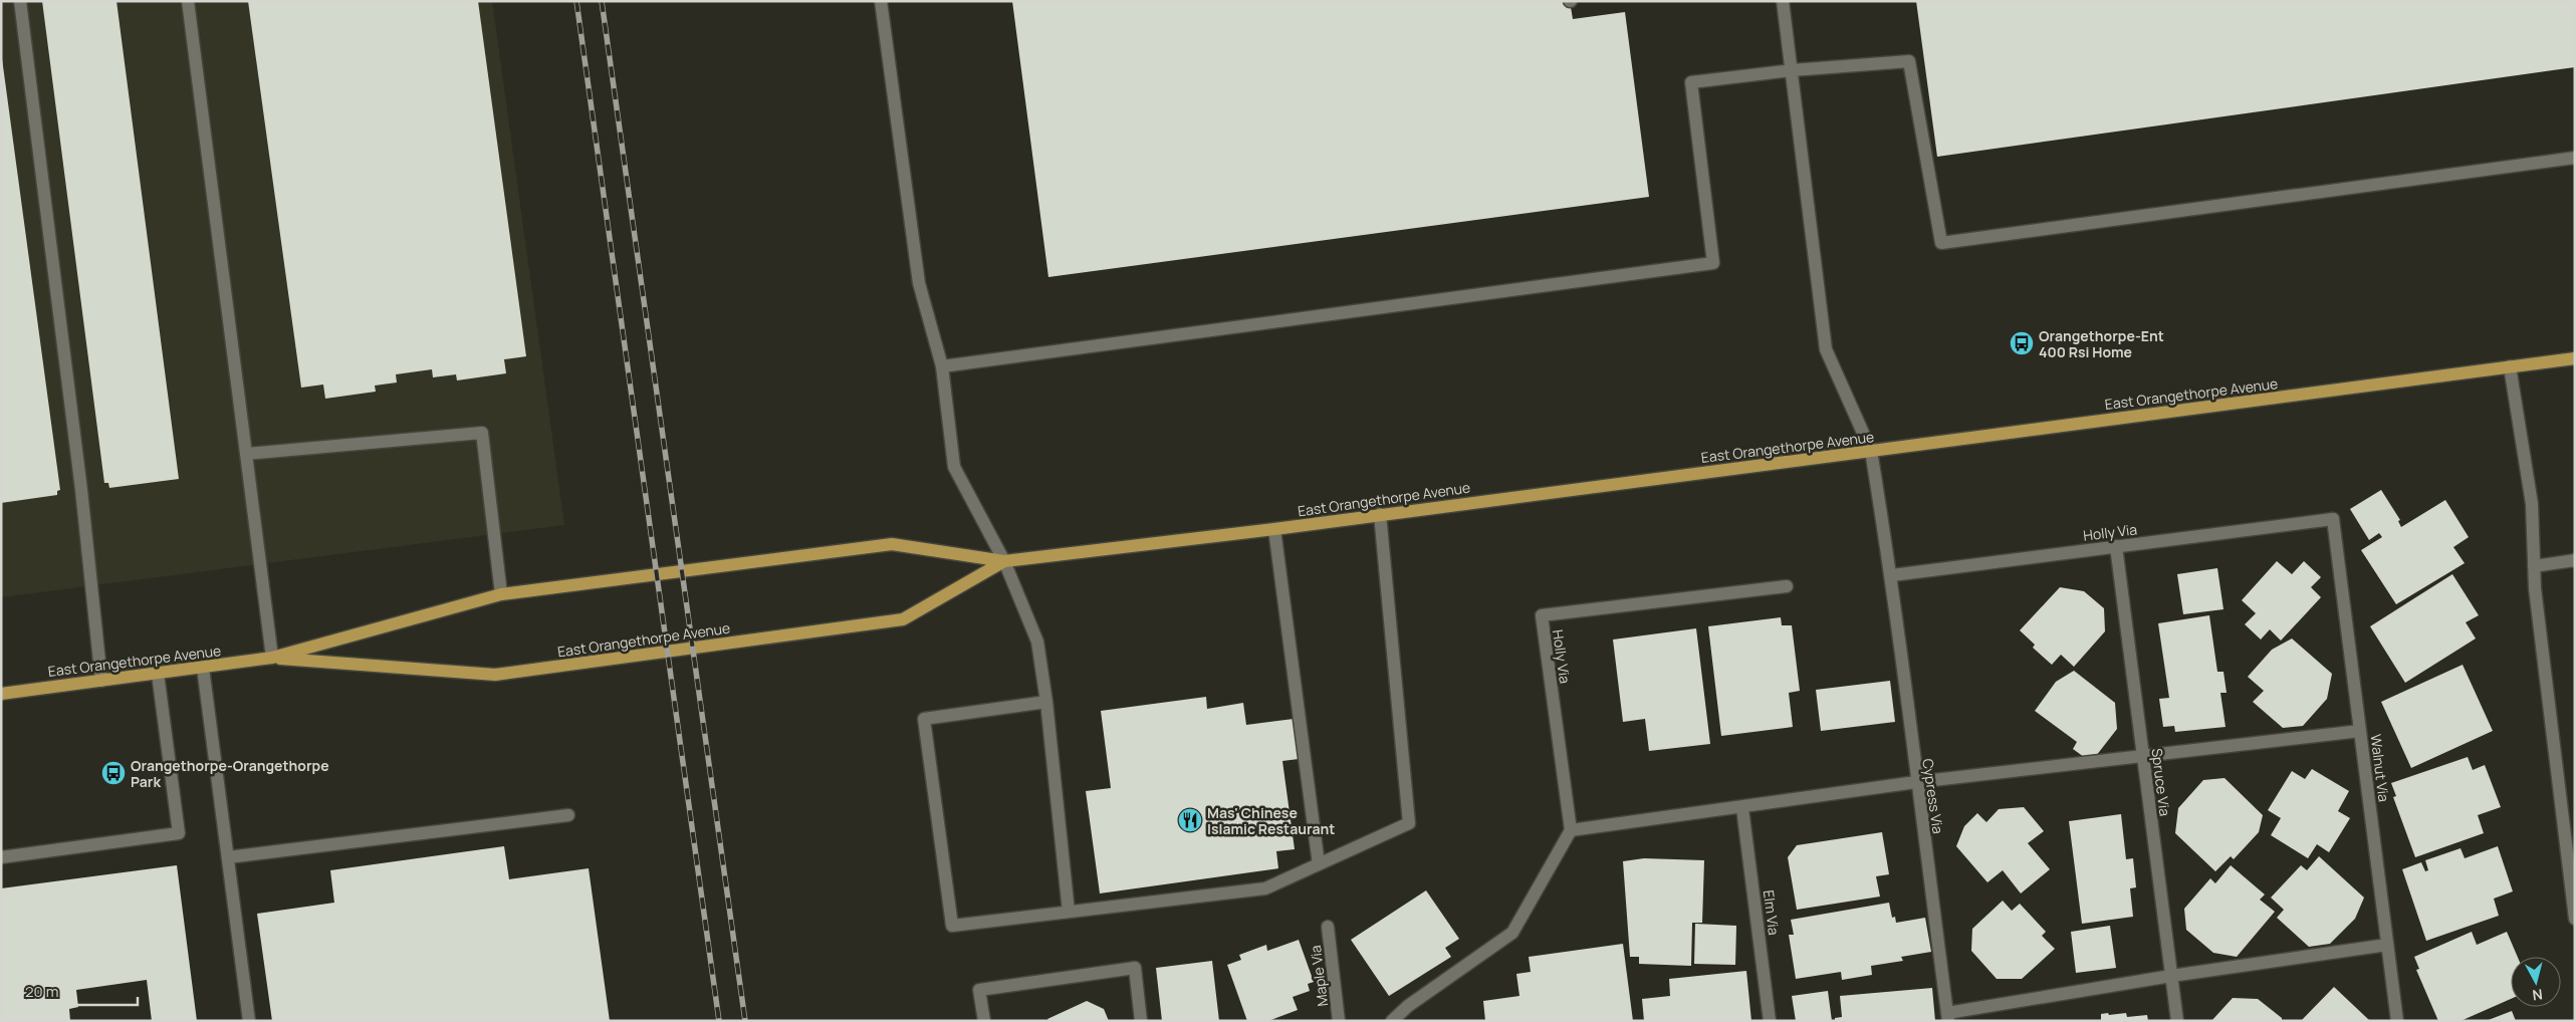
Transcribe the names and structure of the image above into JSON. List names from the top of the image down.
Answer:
{
  "streets": {
    "main road": ["East Orangethorpe Avenue"],
    "street": [
      "Holly Via",
      "Walnut Via",
      "Spruce Via",
      "Cypress Via",
      "Elm Via",
      "Maple Via"
    ]
  },
  "crossings": [
    ["East Orangethorpe Avenue", "Cypress Via"],
    ["Holly Via", "Walnut Via"],
    ["Holly Via", "Spruce Via"],
    ["Holly Via", "Cypress Via"]
  ],
  "places": {
    "bus stop": ["Orangethorpe-Ent 400 Rsi Home", "Orangethorpe-Orangethorpe Park"],
    "restaurant": ["Mas' Chinese Islamic Restaurant"]
  },
  "scale_bar": "20 m",
  "north": "bottom"
}
